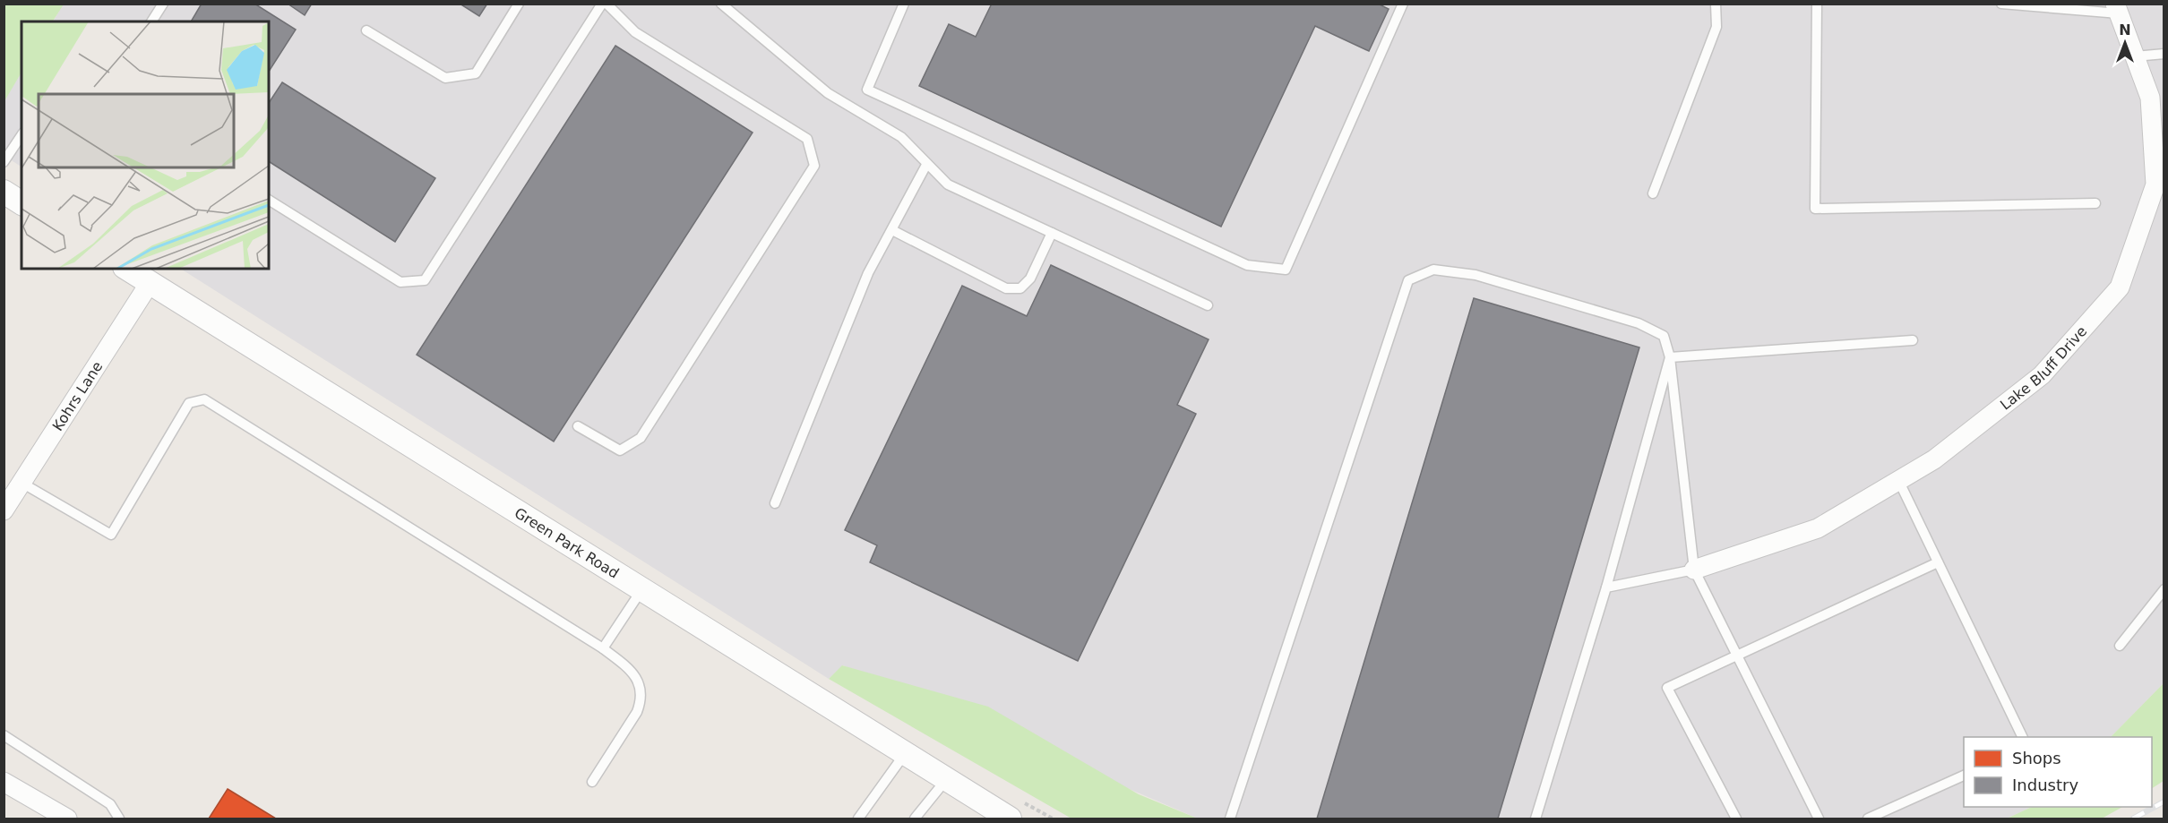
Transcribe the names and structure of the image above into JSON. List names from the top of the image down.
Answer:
{
  "streets": {
    "street": ["Lake Bluff Drive", "Kohrs Lane", "Green Park Road"]
  },
  "crossings": [
    ["Kohrs Lane", "Green Park Road"]
  ],
  "legend": ["Shops", "Industry"],
  "north": "top"
}
